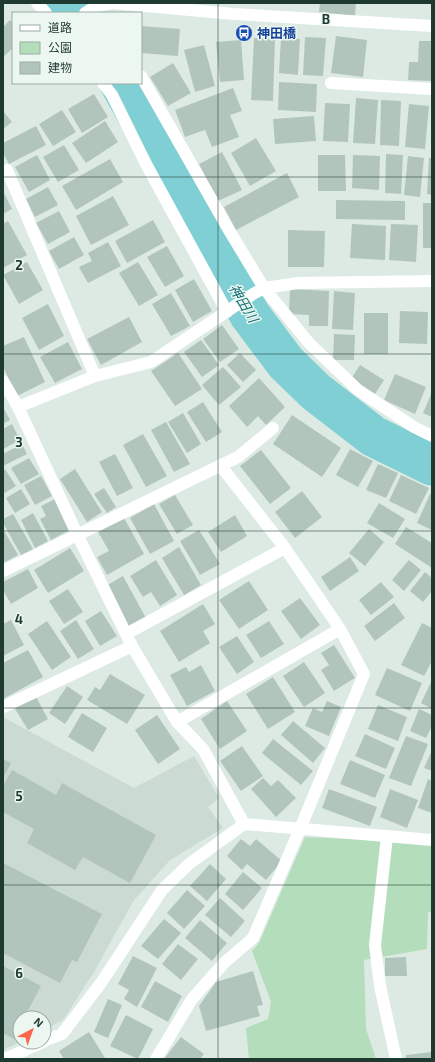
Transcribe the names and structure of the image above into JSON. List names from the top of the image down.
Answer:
{
  "water": ["神田川"],
  "places": {
    "bus stop": ["神田橋"]
  },
  "legend": ["道路", "公園", "建物"],
  "north": "top right",
  "grid": {
    "columns": ["B"],
    "rows": [
      "2",
      "3",
      "4",
      "5",
      "6"
    ]
  }
}
